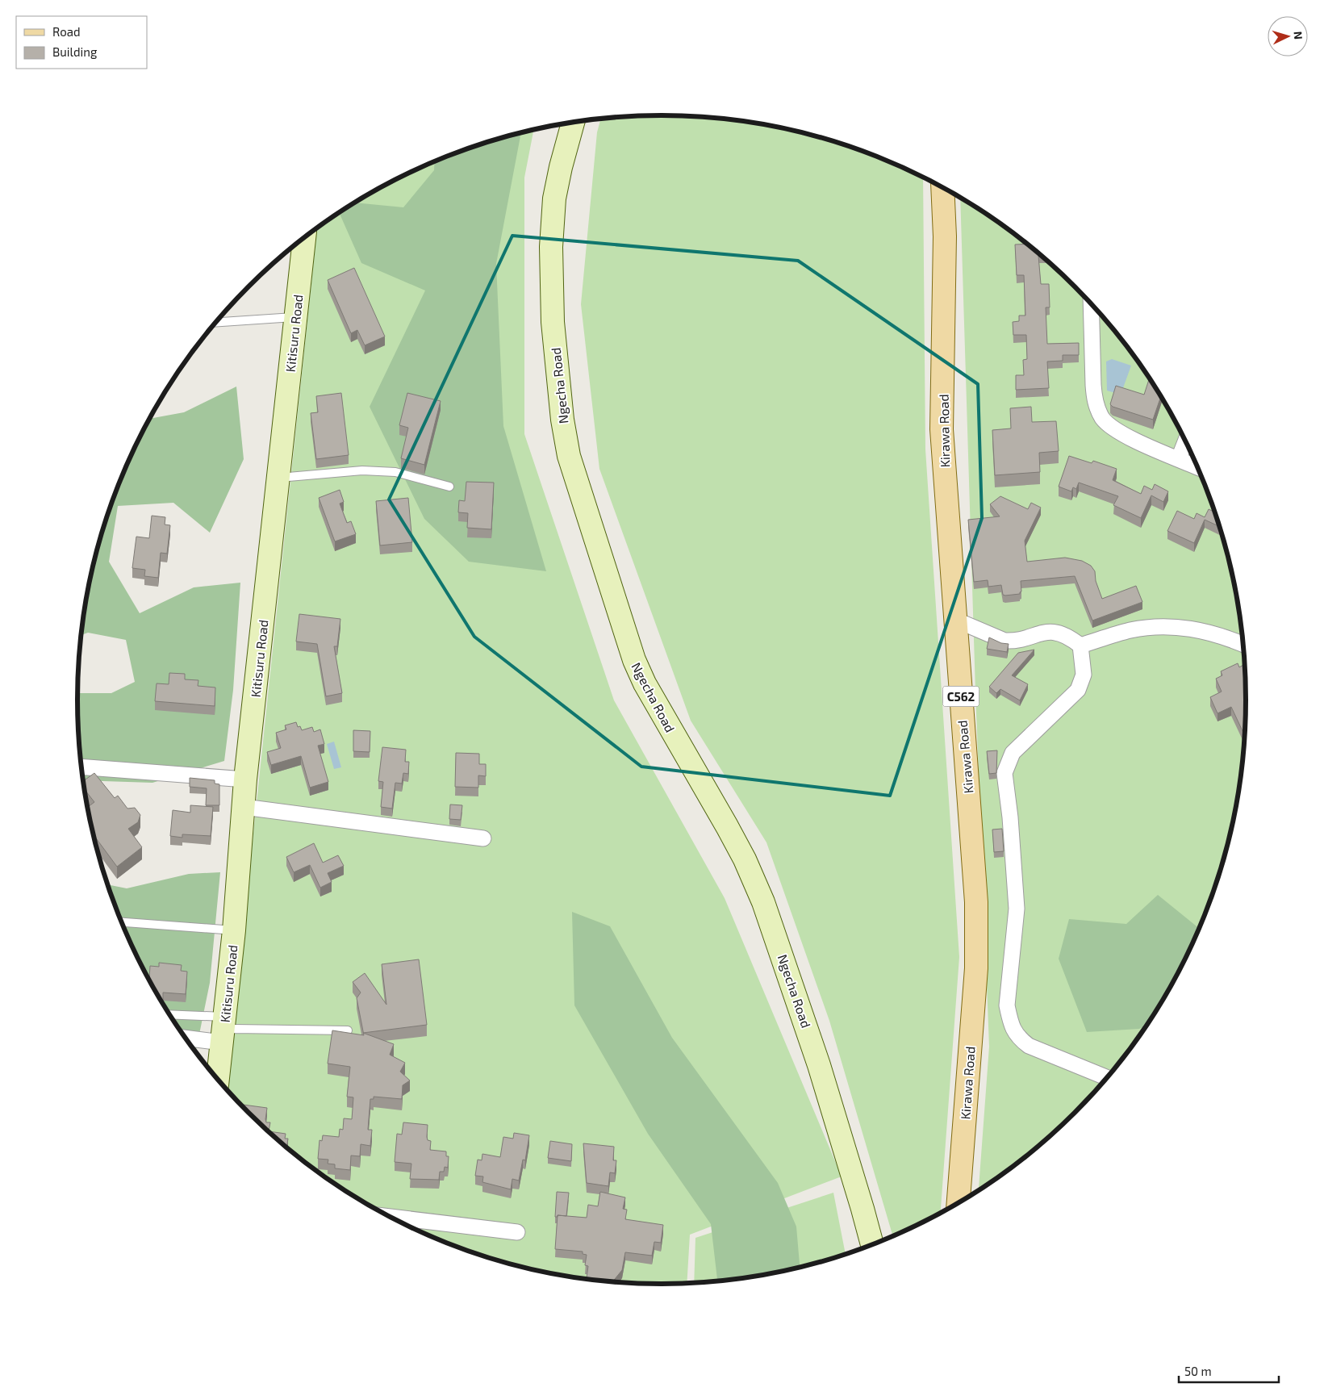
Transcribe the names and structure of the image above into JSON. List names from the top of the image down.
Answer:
{
  "streets": {
    "main road": [
      "Kitisuru Road",
      "Ngecha Road",
      "Kirawa Road",
      "C562"
    ]
  },
  "legend": ["Road", "Building"],
  "scale_bar": "50 m",
  "north": "right"
}
